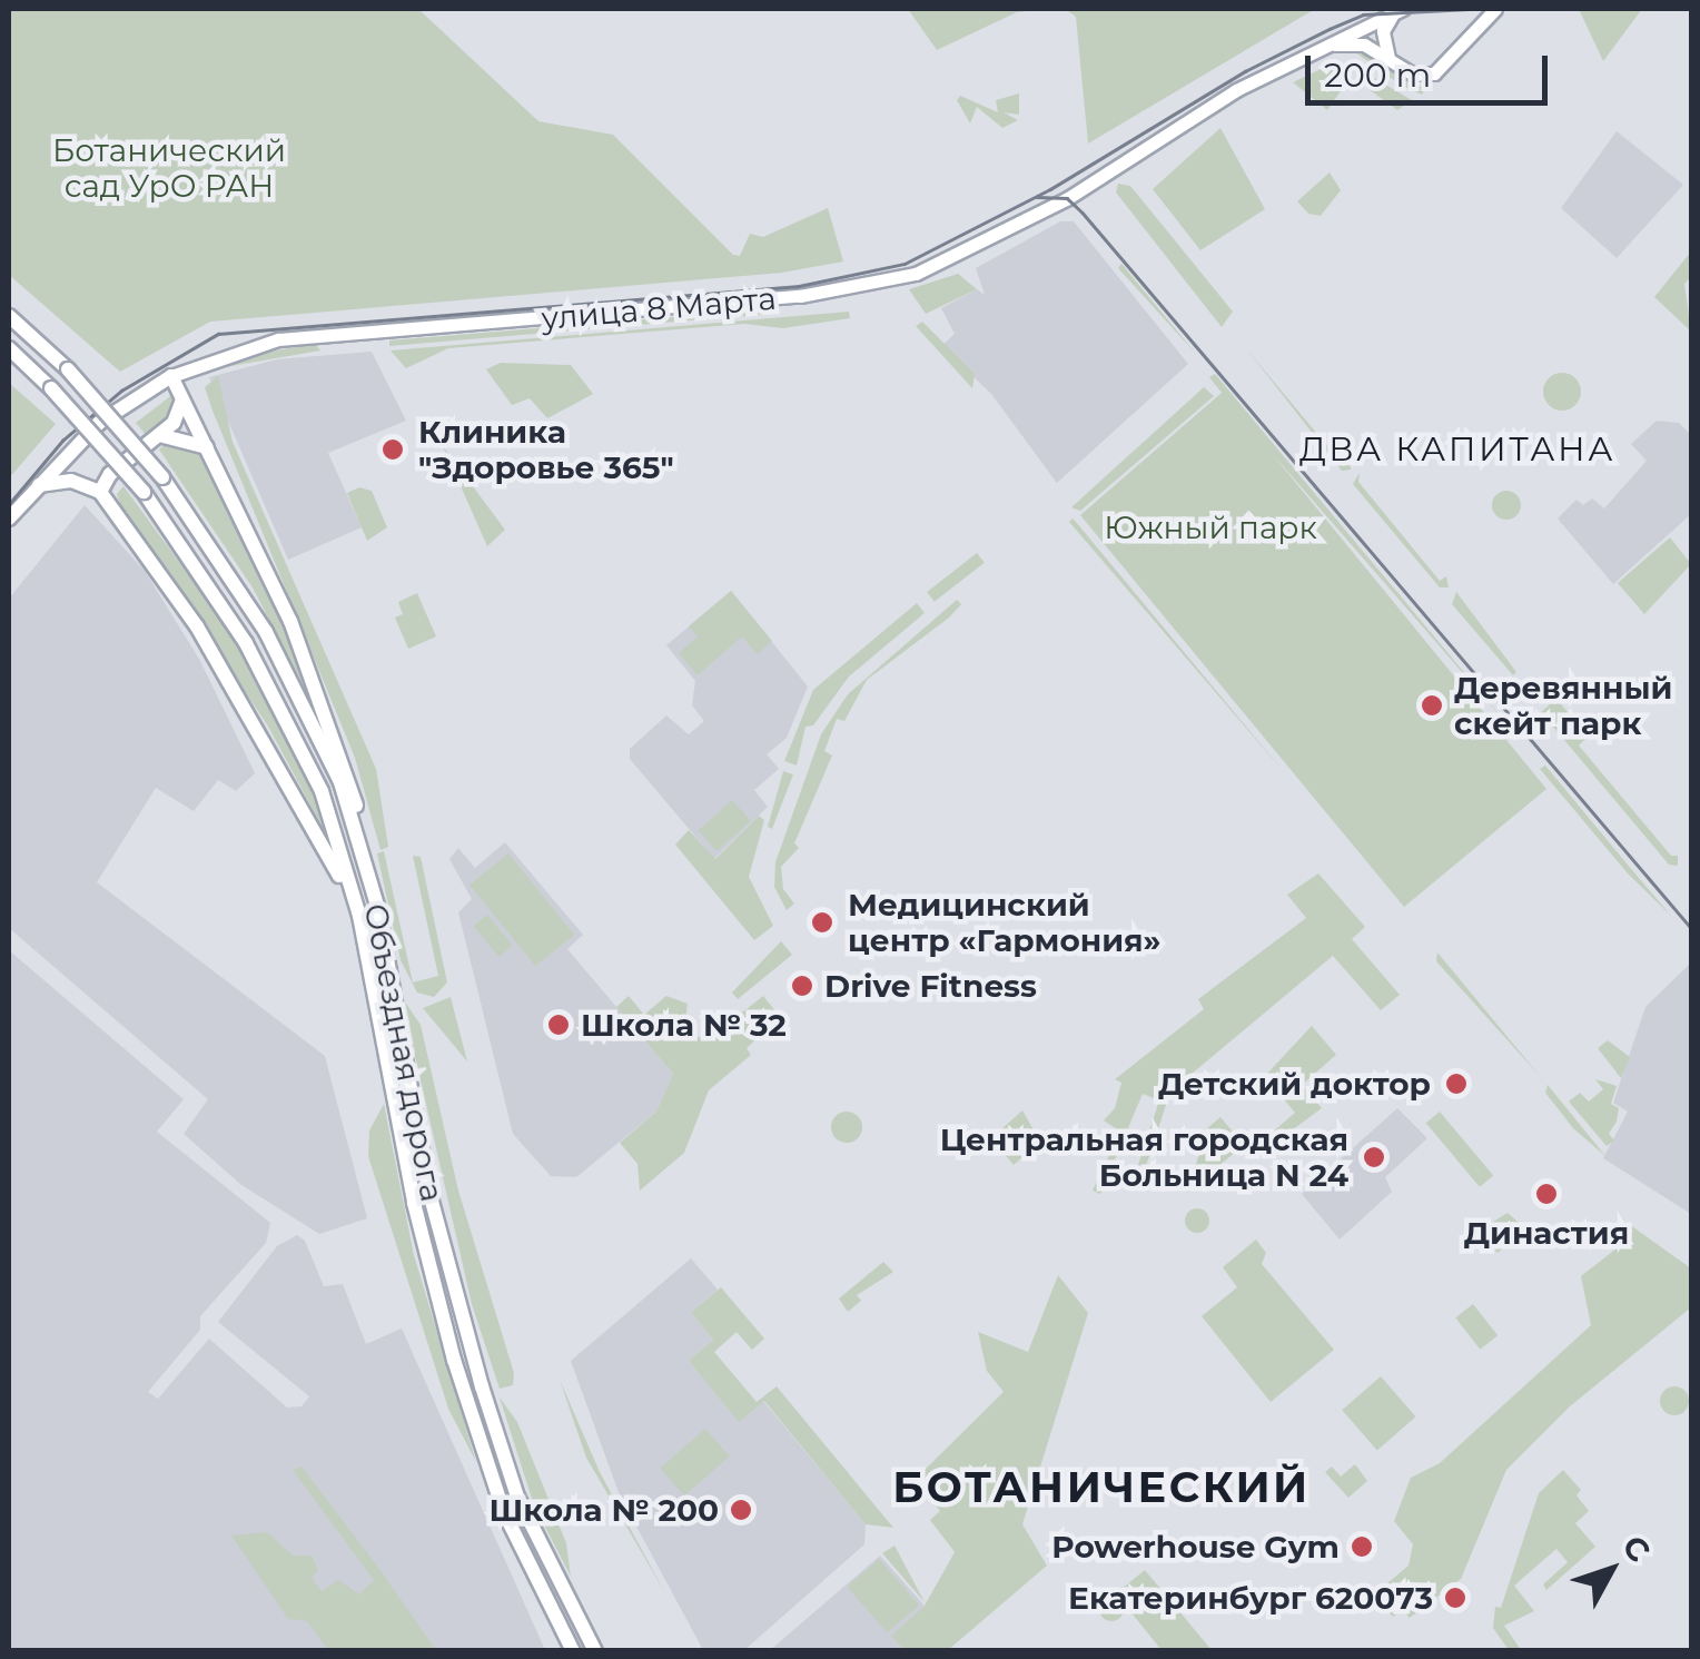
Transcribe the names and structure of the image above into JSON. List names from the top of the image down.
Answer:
{
  "streets": {
    "main road": ["улица 8 Марта", "Объездная дорога"]
  },
  "districts": ["ДВА КАПИТАНА", "БОТАНИЧЕСКИЙ"],
  "parks": ["Ботанический сад УрО РАН", "Южный парк"],
  "places": [
    "Клиника \"Здоровье 365\"",
    "Деревянный скейт парк",
    "Медицинский центр «Гармония»",
    "Drive Fitness",
    "Школа № 32",
    "Детский доктор",
    "Центральная городская Больница N 24",
    "Династия",
    "Школа № 200",
    "Powerhouse Gym",
    "Екатеринбург 620073"
  ],
  "scale_bar": "200 m",
  "north": "top right"
}
